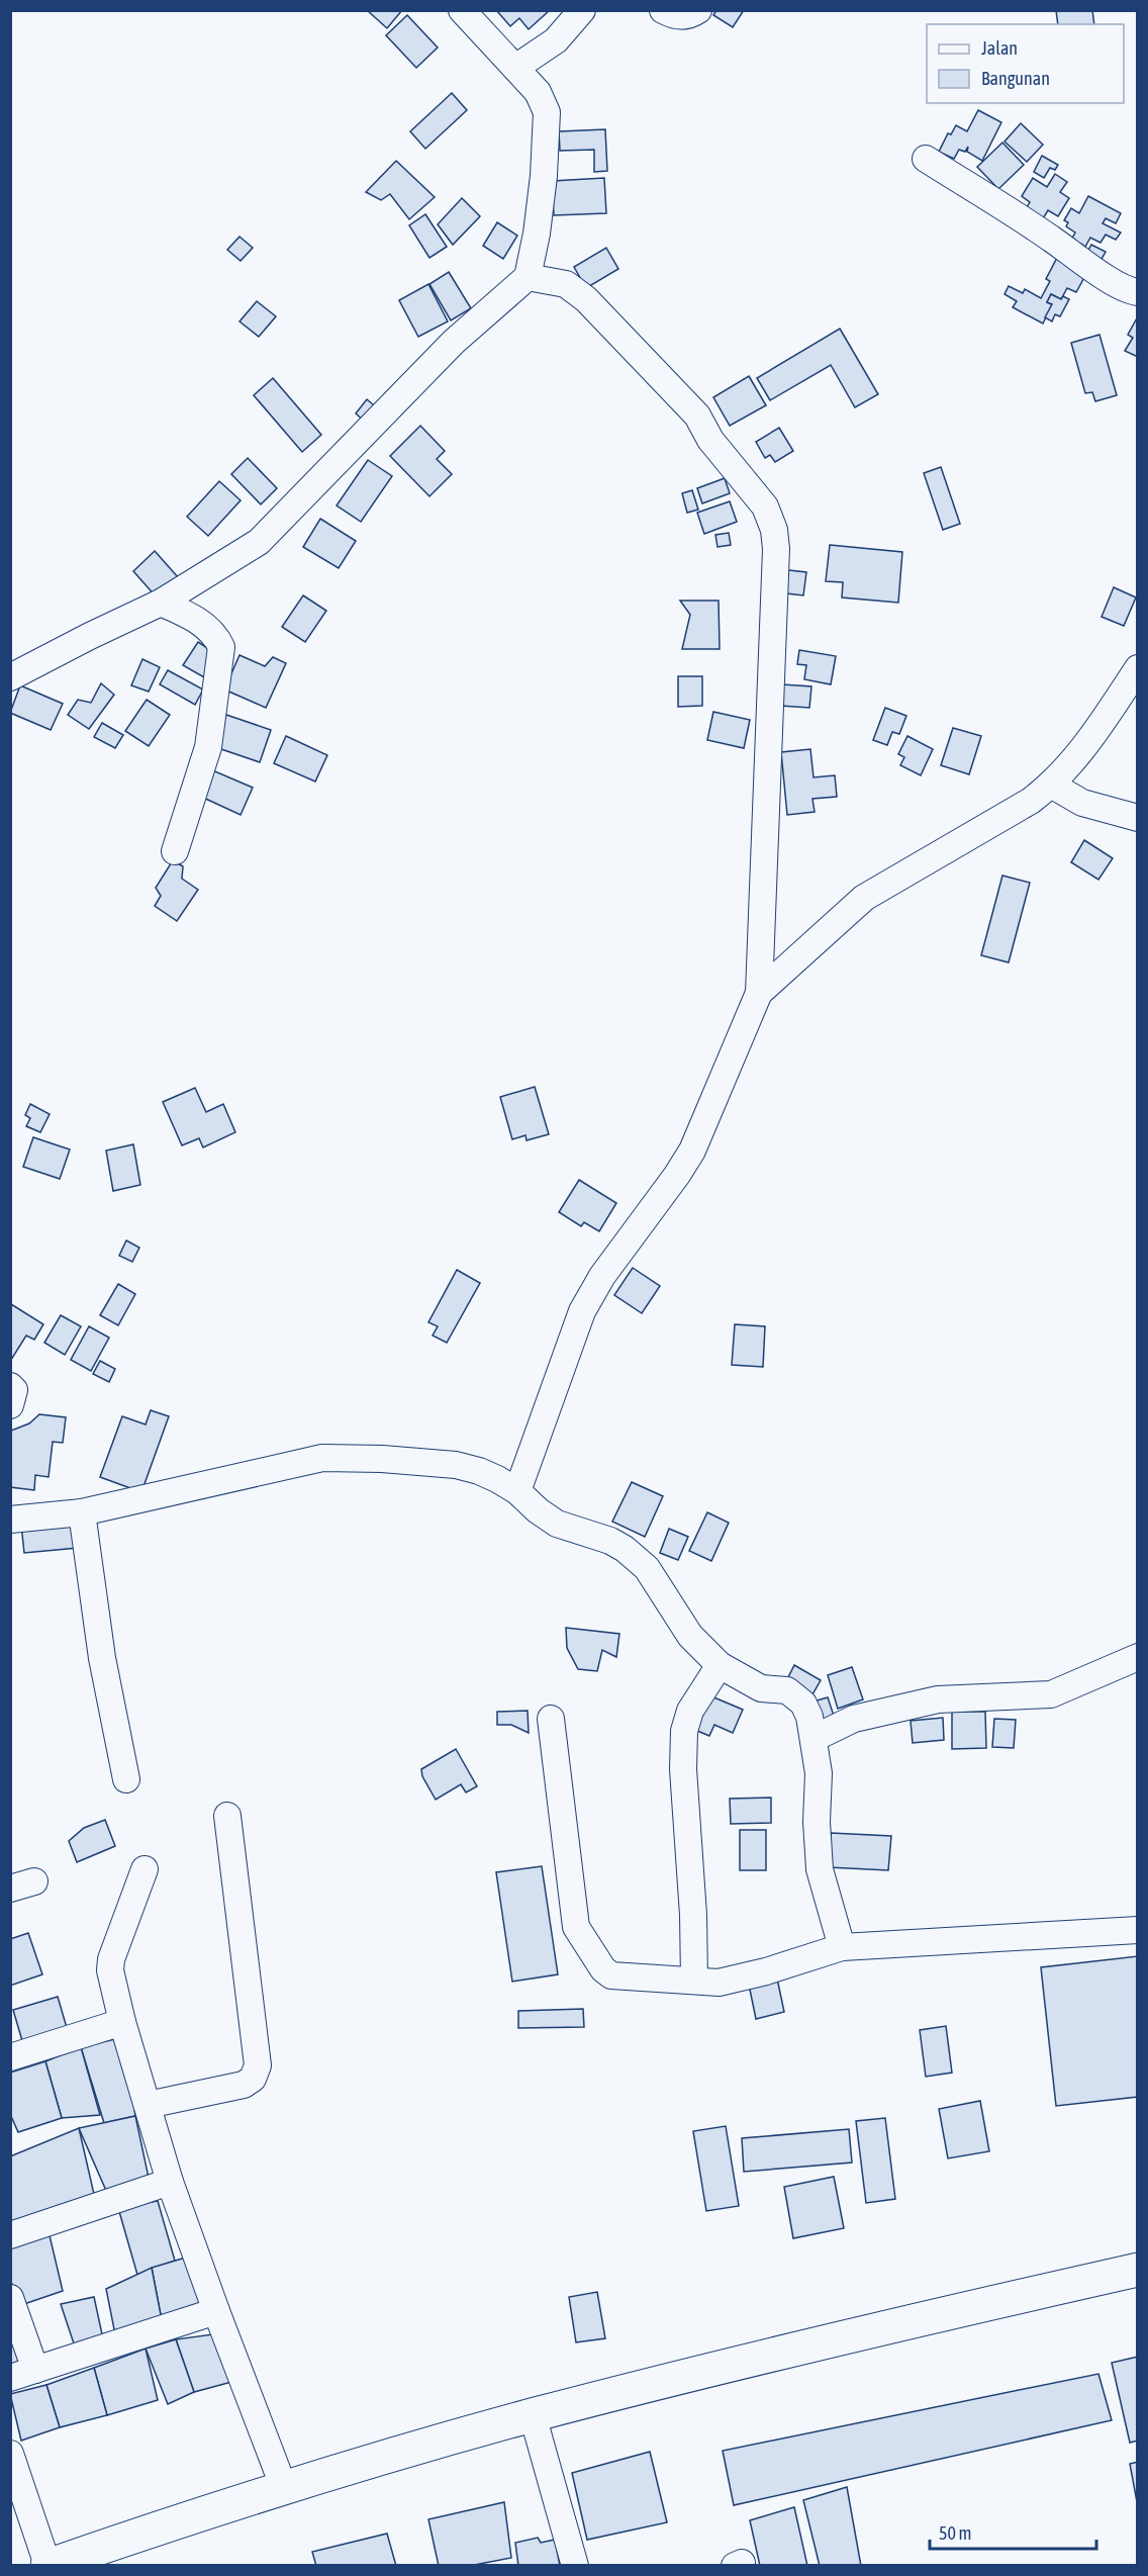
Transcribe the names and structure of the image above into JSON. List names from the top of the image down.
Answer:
{
  "legend": ["Jalan", "Bangunan"],
  "scale_bar": "50 m"
}
